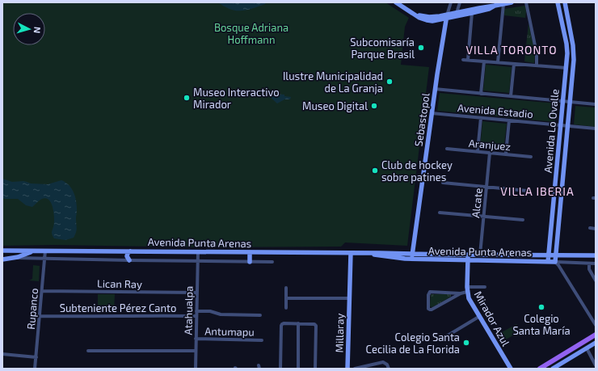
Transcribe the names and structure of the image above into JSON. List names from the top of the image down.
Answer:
{
  "streets": {
    "main road": [
      "Sebastopol",
      "Avenida Lo Ovalle",
      "Avenida Punta Arenas",
      "Mirador Azul",
      "Millaray"
    ],
    "street": [
      "Avenida Estadio",
      "Aranjuez",
      "Alcate",
      "Lican Ray",
      "Subteniente Pérez Canto",
      "Rupanco",
      "Atahualpa",
      "Antumapu"
    ]
  },
  "crossings": [
    ["Avenida Estadio", "Sebastopol"],
    ["Avenida Estadio", "Avenida Lo Ovalle"],
    ["Sebastopol", "Avenida Punta Arenas"],
    ["Avenida Lo Ovalle", "Avenida Punta Arenas"],
    ["Aranjuez", "Alcate"],
    ["Alcate", "Avenida Punta Arenas"],
    ["Avenida Punta Arenas", "Rupanco"],
    ["Avenida Punta Arenas", "Atahualpa"],
    ["Avenida Punta Arenas", "Mirador Azul"],
    ["Avenida Punta Arenas", "Millaray"],
    ["Lican Ray", "Rupanco"],
    ["Lican Ray", "Atahualpa"],
    ["Subteniente Pérez Canto", "Rupanco"],
    ["Subteniente Pérez Canto", "Atahualpa"],
    ["Atahualpa", "Antumapu"]
  ],
  "districts": ["VILLA TORONTO", "VILLA IBERIA"],
  "parks": ["Bosque Adriana Hoffmann"],
  "places": [
    "Subcomisaría Parque Brasil",
    "Ilustre Municipalidad de La Granja",
    "Museo Interactivo Mirador",
    "Museo Digital",
    "Club de hockey sobre patines",
    "Colegio Santa María",
    "Colegio Santa Cecilia de La Florida"
  ],
  "north": "right"
}
